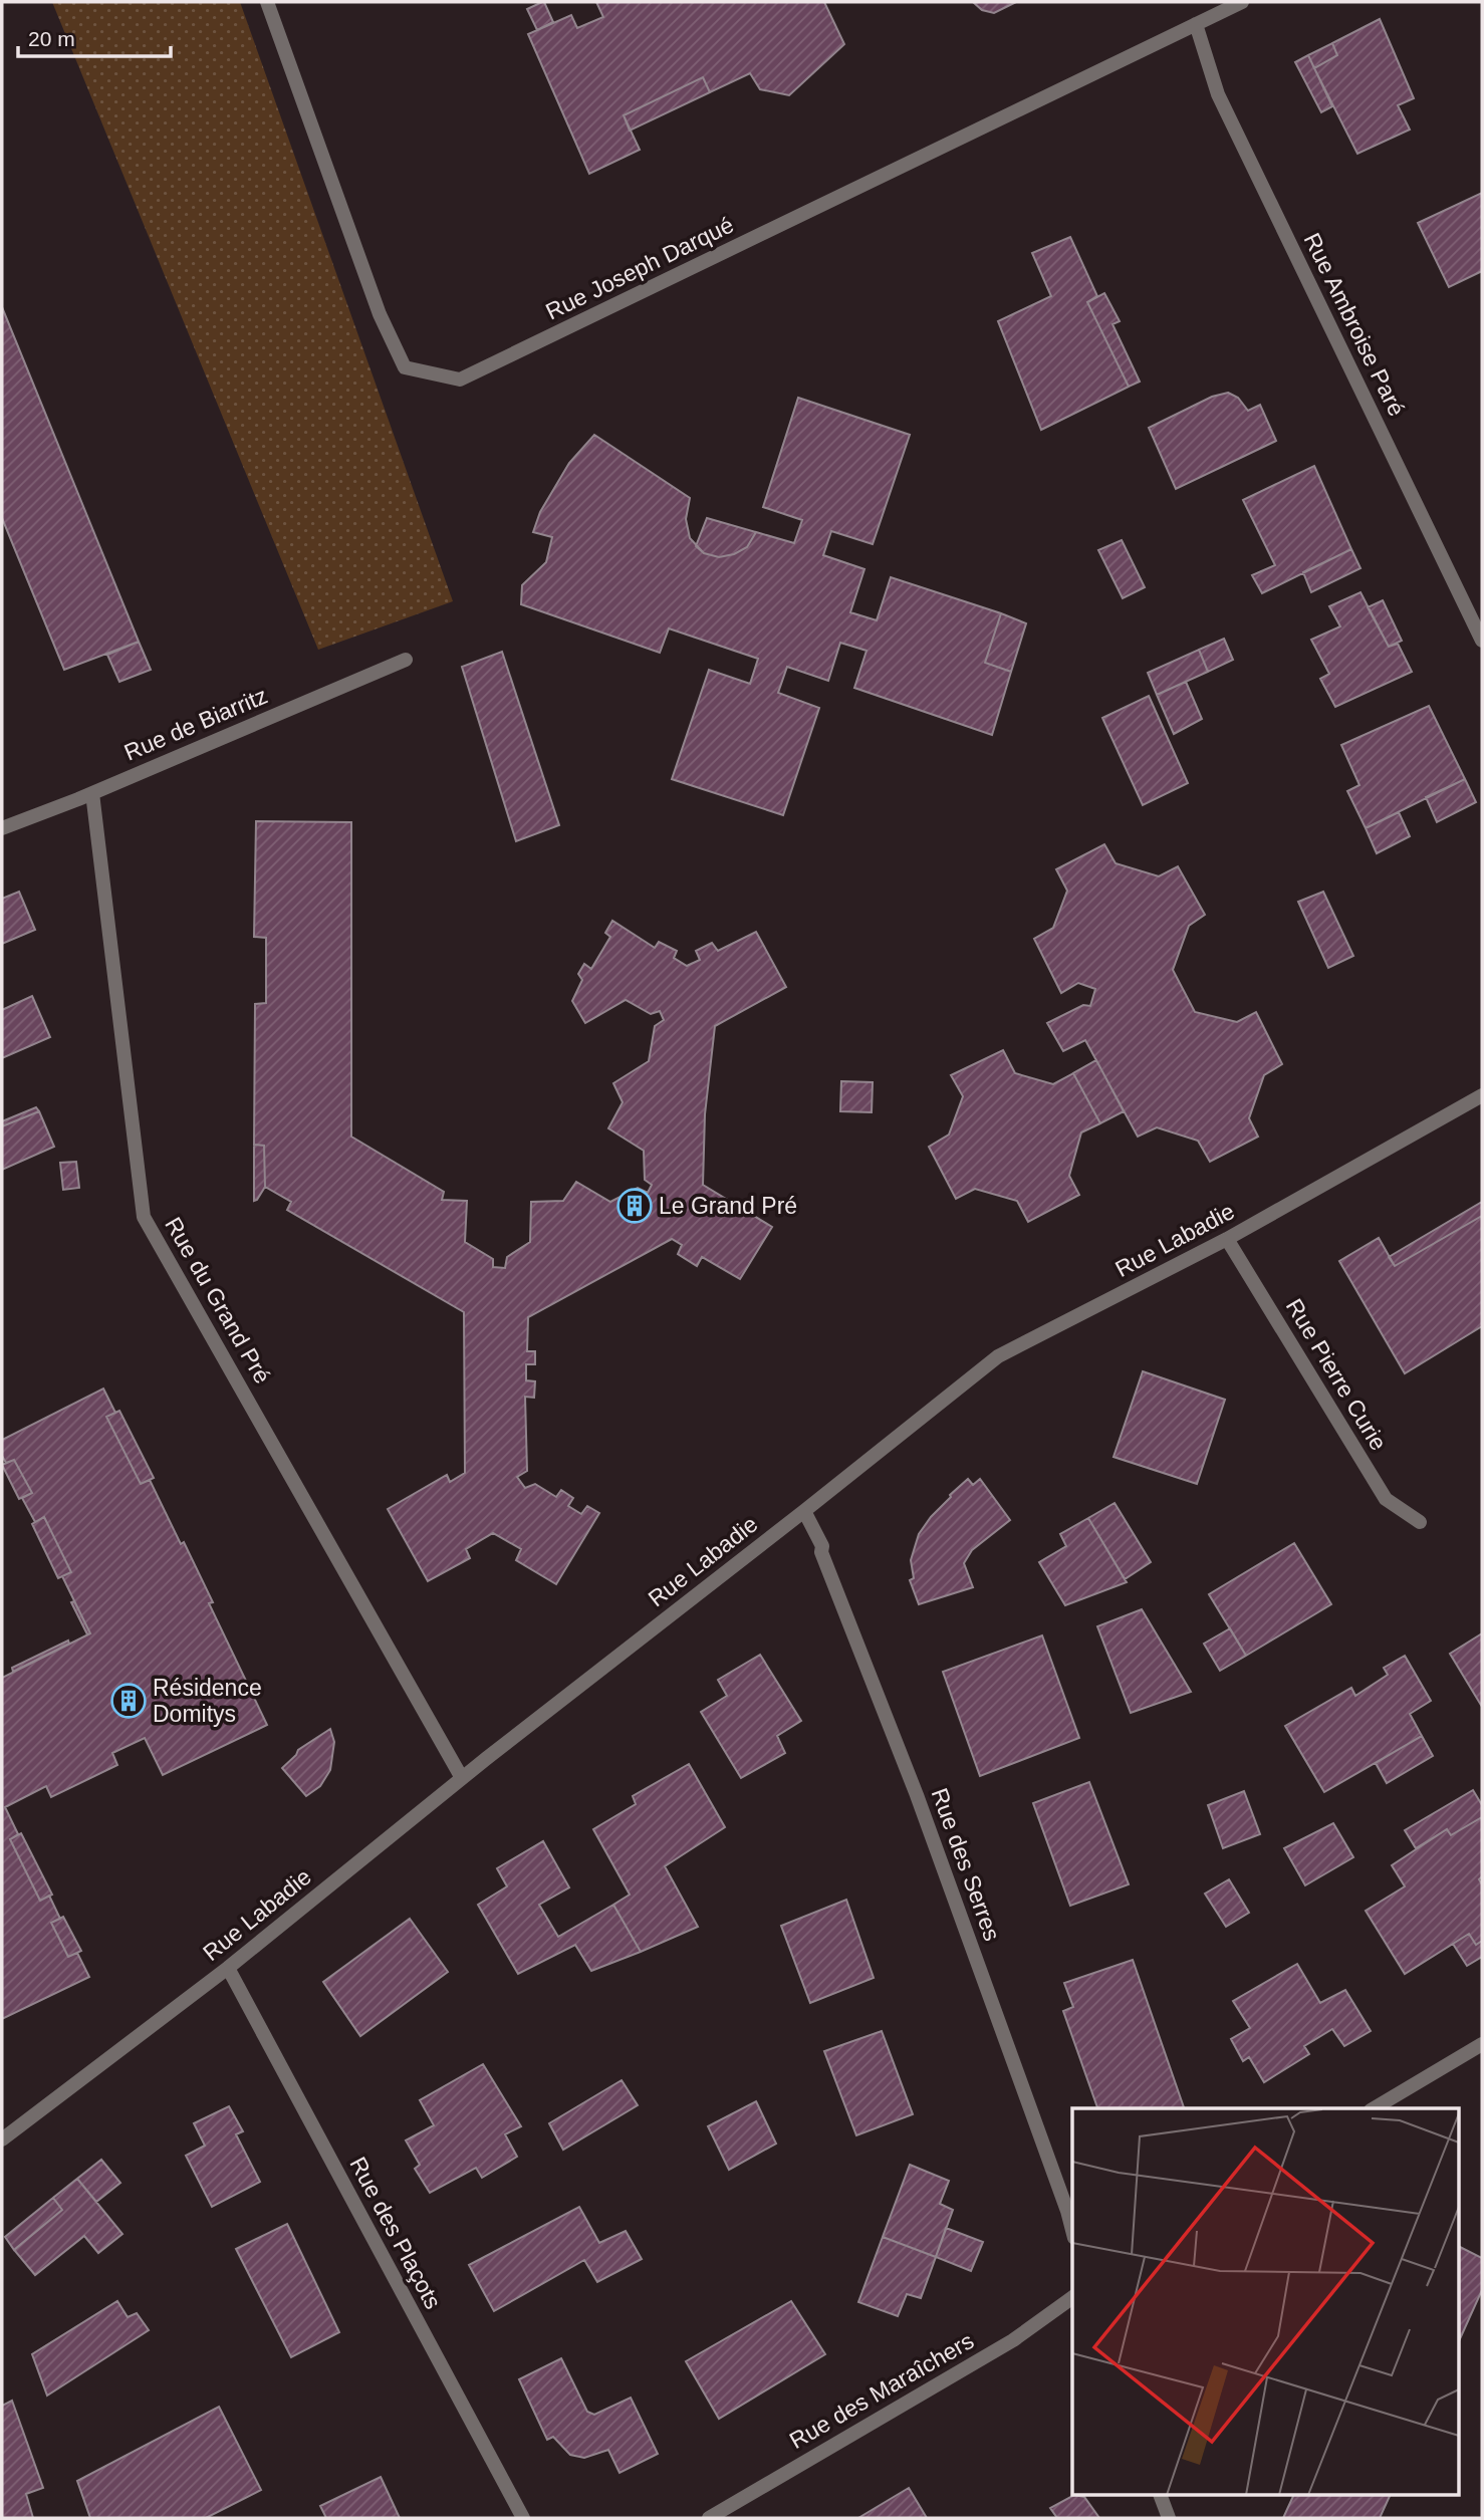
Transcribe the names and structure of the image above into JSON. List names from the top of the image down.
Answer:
{
  "streets": {
    "street": [
      "Rue Joseph Darqué",
      "Rue Ambroise Paré",
      "Rue de Biarritz",
      "Rue Labadie",
      "Rue du Grand Pré",
      "Rue Pierre Curie",
      "Rue des Serres",
      "Rue des Plaçots",
      "Rue des Maraîchers"
    ]
  },
  "crossings": [
    ["Rue Joseph Darqué", "Rue Ambroise Paré"],
    ["Rue de Biarritz", "Rue du Grand Pré"],
    ["Rue Labadie", "Rue du Grand Pré"],
    ["Rue Labadie", "Rue Pierre Curie"],
    ["Rue Labadie", "Rue des Serres"],
    ["Rue Labadie", "Rue des Plaçots"]
  ],
  "places": {
    "building": ["Le Grand Pré", "Résidence Domitys"]
  },
  "scale_bar": "20 m"
}
